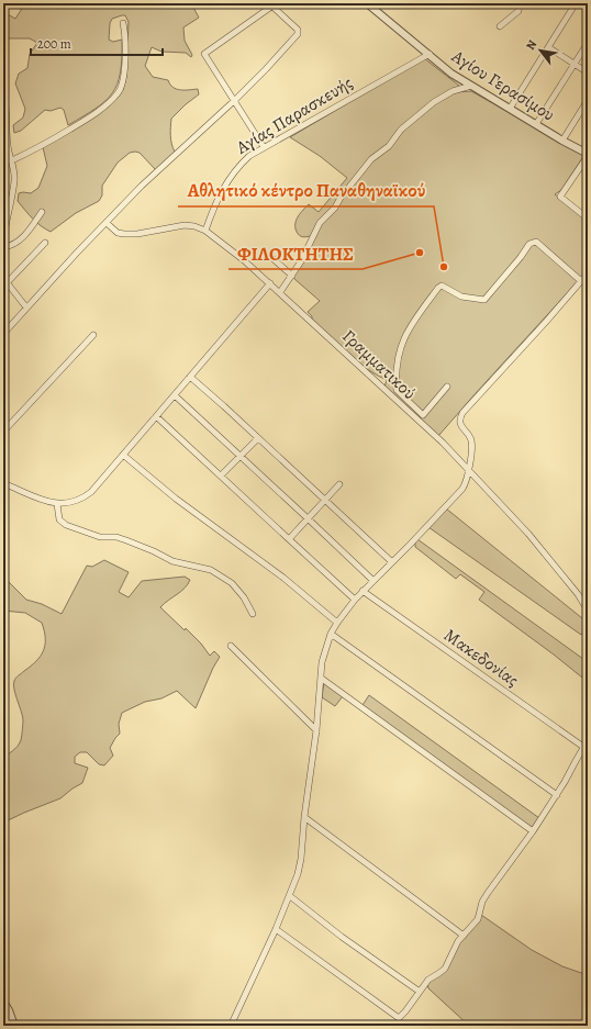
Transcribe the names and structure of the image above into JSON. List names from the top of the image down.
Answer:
{
  "streets": {
    "street": [
      "Αγίου Γερασίμου",
      "Αγίας Παρασκευής",
      "Γραμματικού",
      "Μακεδονίας"
    ]
  },
  "crossings": [
    ["Αγίου Γερασίμου", "Αγίας Παρασκευής"],
    ["Αγίας Παρασκευής", "Γραμματικού"]
  ],
  "places": ["ΦΙΛΟΚΤΗΤΗΣ", "Αθλητικό κέντρο Παναθηναϊκού"],
  "scale_bar": "200 m",
  "north": "top left"
}
